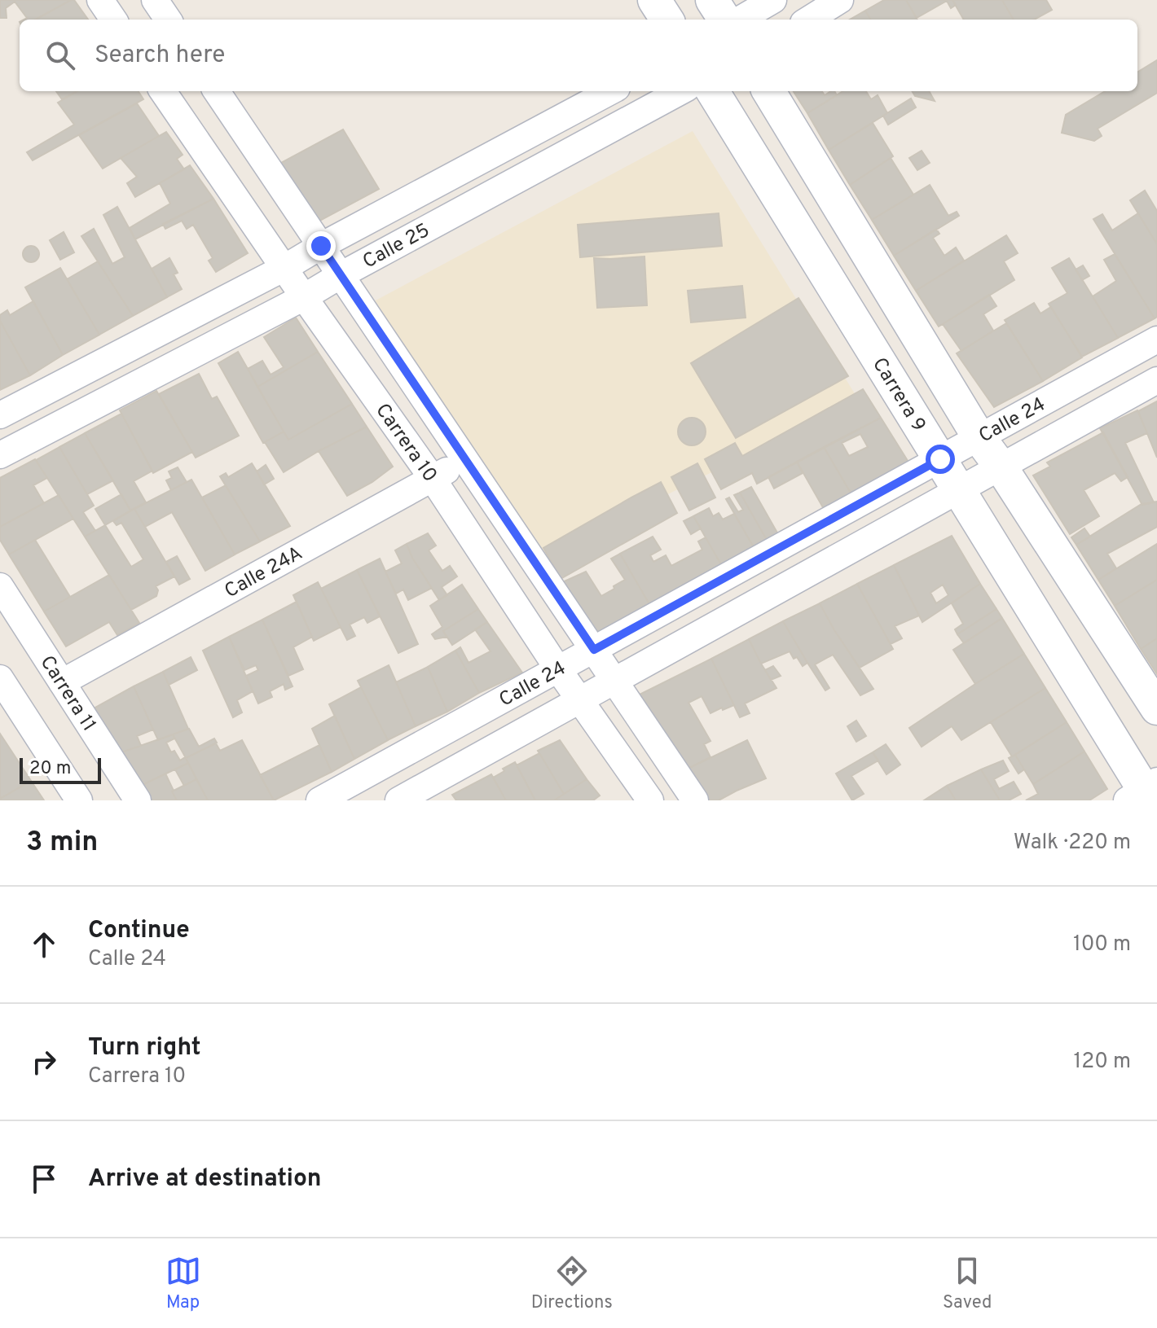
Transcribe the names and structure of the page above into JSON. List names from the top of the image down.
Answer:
{
  "streets": {
    "street": [
      "Calle 25",
      "Carrera 9",
      "Calle 24",
      "Carrera 10",
      "Calle 24A",
      "Carrera 11"
    ]
  },
  "crossings": [
    ["Calle 25", "Carrera 10"],
    ["Carrera 9", "Calle 24"],
    ["Calle 24", "Carrera 10"],
    ["Carrera 10", "Calle 24A"],
    ["Calle 24A", "Carrera 11"]
  ],
  "scale_bar": "20 m",
  "page": {
    "search": "Search here",
    "scale": "20 m",
    "heading": ["3 min", "Walk · 220 m"],
    "list": [
      ["Continue", "Calle 24", "100 m"],
      ["Turn right", "Carrera 10", "120 m"],
      "Arrive at destination"
    ],
    "nav": ["Map", "Directions", "Saved"]
  }
}
